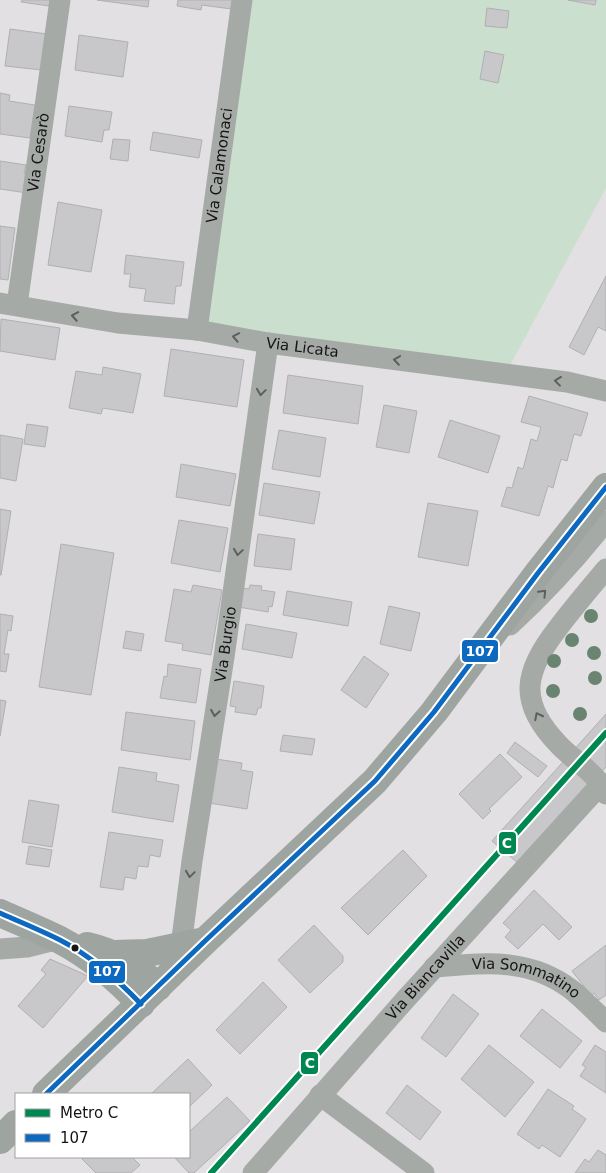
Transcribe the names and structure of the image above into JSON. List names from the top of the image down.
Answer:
{
  "streets": {
    "street": [
      "Via Cesarò",
      "Via Calamonaci",
      "Via Licata",
      "Via Burgio",
      "Via Biancavilla",
      "Via Sommatino"
    ]
  },
  "crossings": [
    ["Via Cesarò", "Via Licata"],
    ["Via Calamonaci", "Via Licata"],
    ["Via Licata", "Via Burgio"],
    ["Via Biancavilla", "Via Sommatino"]
  ],
  "one_way": ["Via Licata", "Via Burgio"],
  "lines": ["transit line 107", "metro line C"],
  "legend": ["Metro C", "107"]
}
